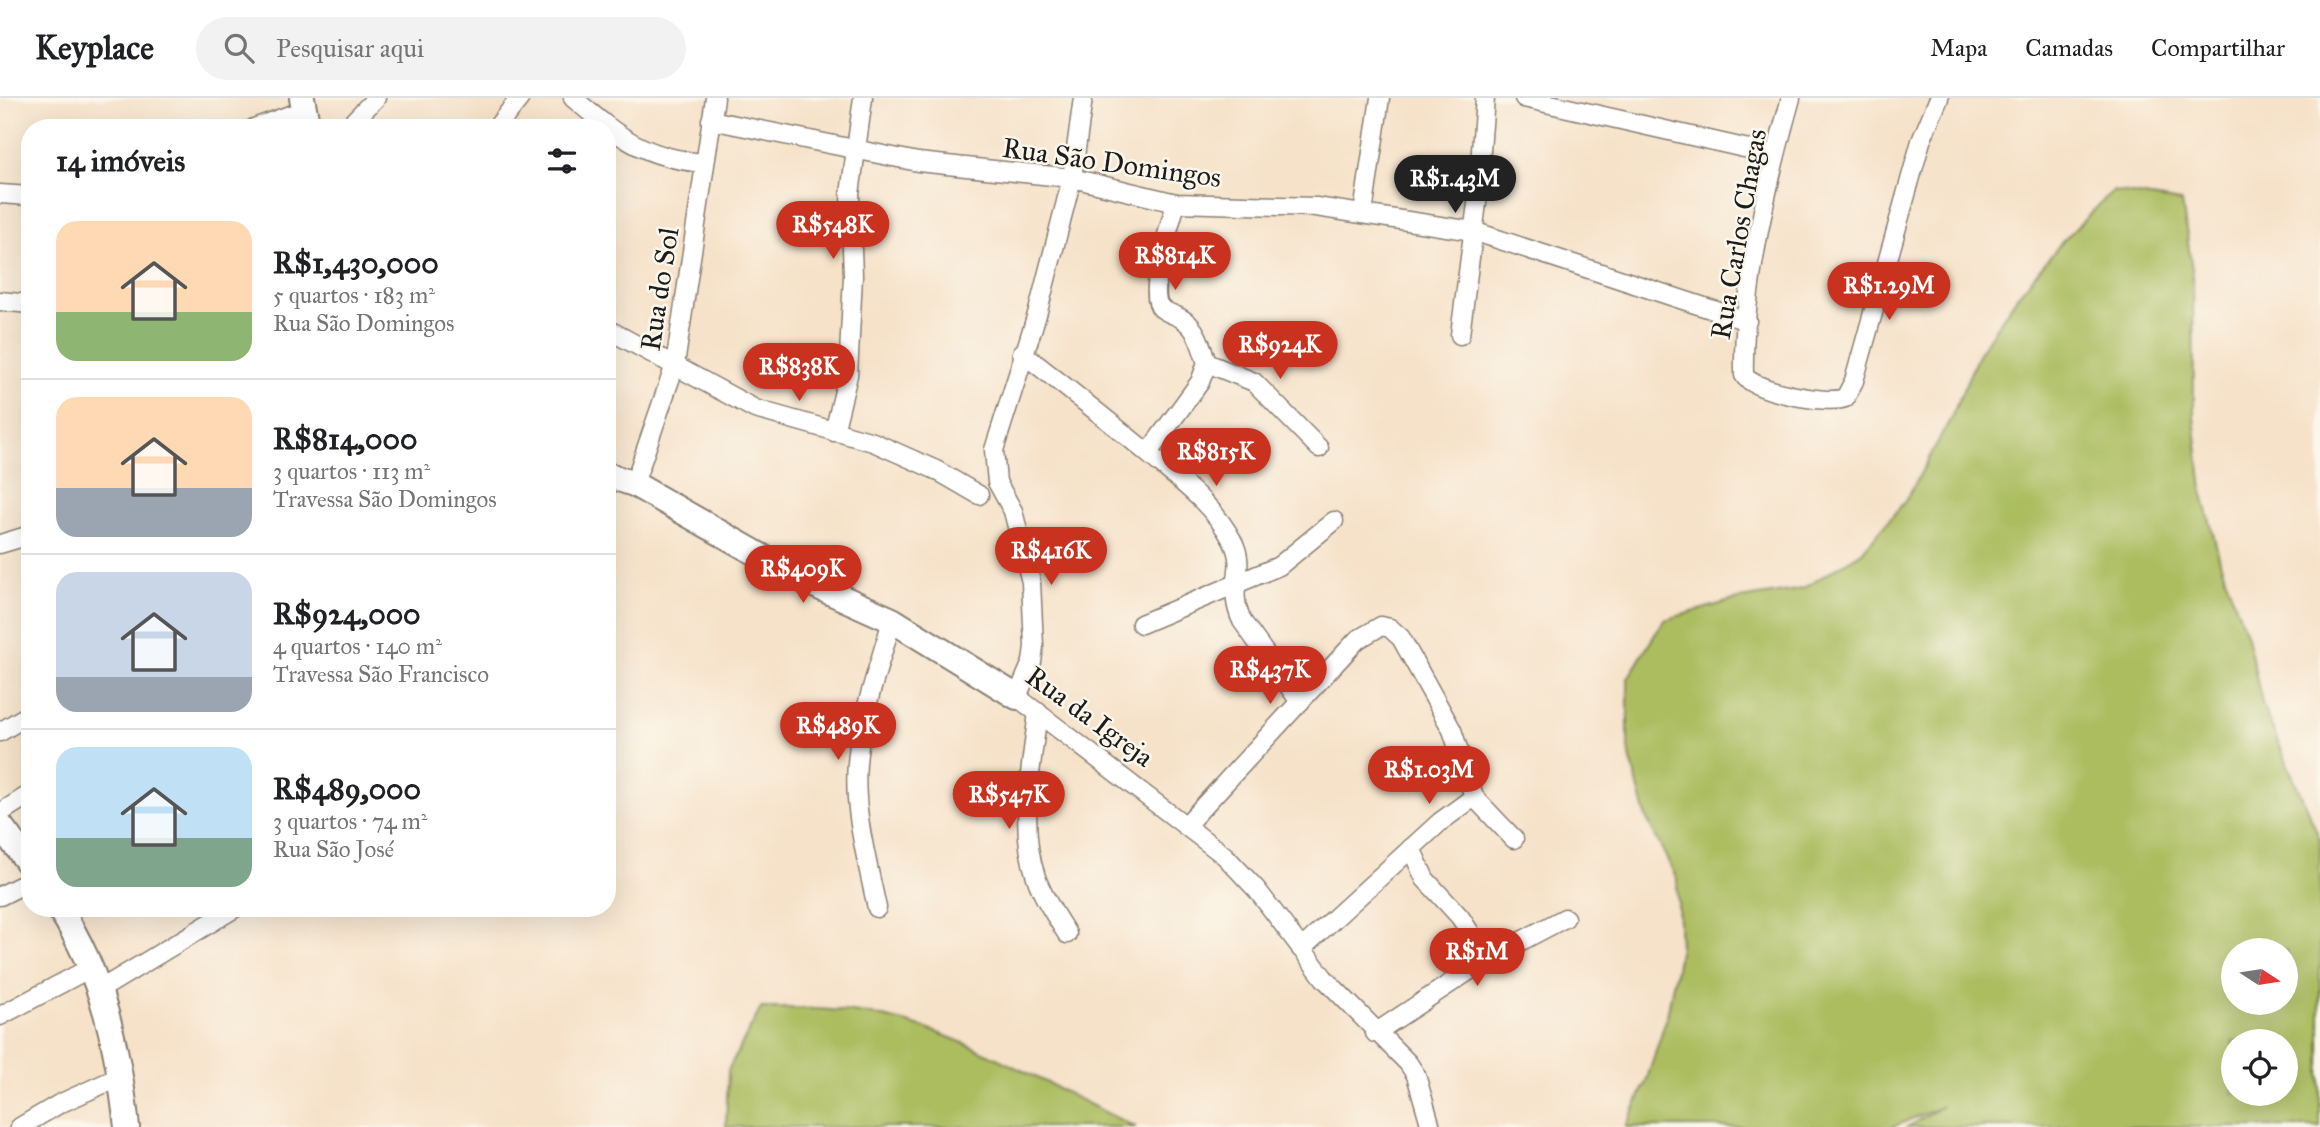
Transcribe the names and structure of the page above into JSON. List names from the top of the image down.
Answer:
{
  "streets": {
    "street": [
      "Rua São Domingos",
      "Rua Carlos Chagas",
      "Rua do Sol",
      "Rua da Igreja"
    ]
  },
  "crossings": [
    ["Rua São Domingos", "Rua Carlos Chagas"],
    ["Rua São Domingos", "Rua do Sol"],
    ["Rua do Sol", "Rua da Igreja"]
  ],
  "north": "right",
  "page": {
    "header": "Keyplace",
    "search": "Pesquisar aqui",
    "nav": ["Mapa", "Camadas", "Compartilhar"],
    "heading": "14 imóveis",
    "price": [
      "R$1.43M",
      "R$548K",
      "R$814K",
      "R$1.29M",
      "R$924K",
      "R$838K",
      "R$815K",
      "R$416K",
      "R$409K",
      "R$437K",
      "R$489K",
      "R$1.03M",
      "R$547K",
      "R$1M"
    ],
    "list": [
      {
        "name": "R$1,430,000",
        "note": "5 quartos · 183 m² · Rua São Domingos"
      },
      {
        "name": "R$814,000",
        "note": "3 quartos · 113 m² · Travessa São Domingos"
      },
      {
        "name": "R$924,000",
        "note": "4 quartos · 140 m² · Travessa São Francisco"
      },
      {
        "name": "R$489,000",
        "note": "3 quartos · 74 m² · Rua São José"
      }
    ]
  }
}
